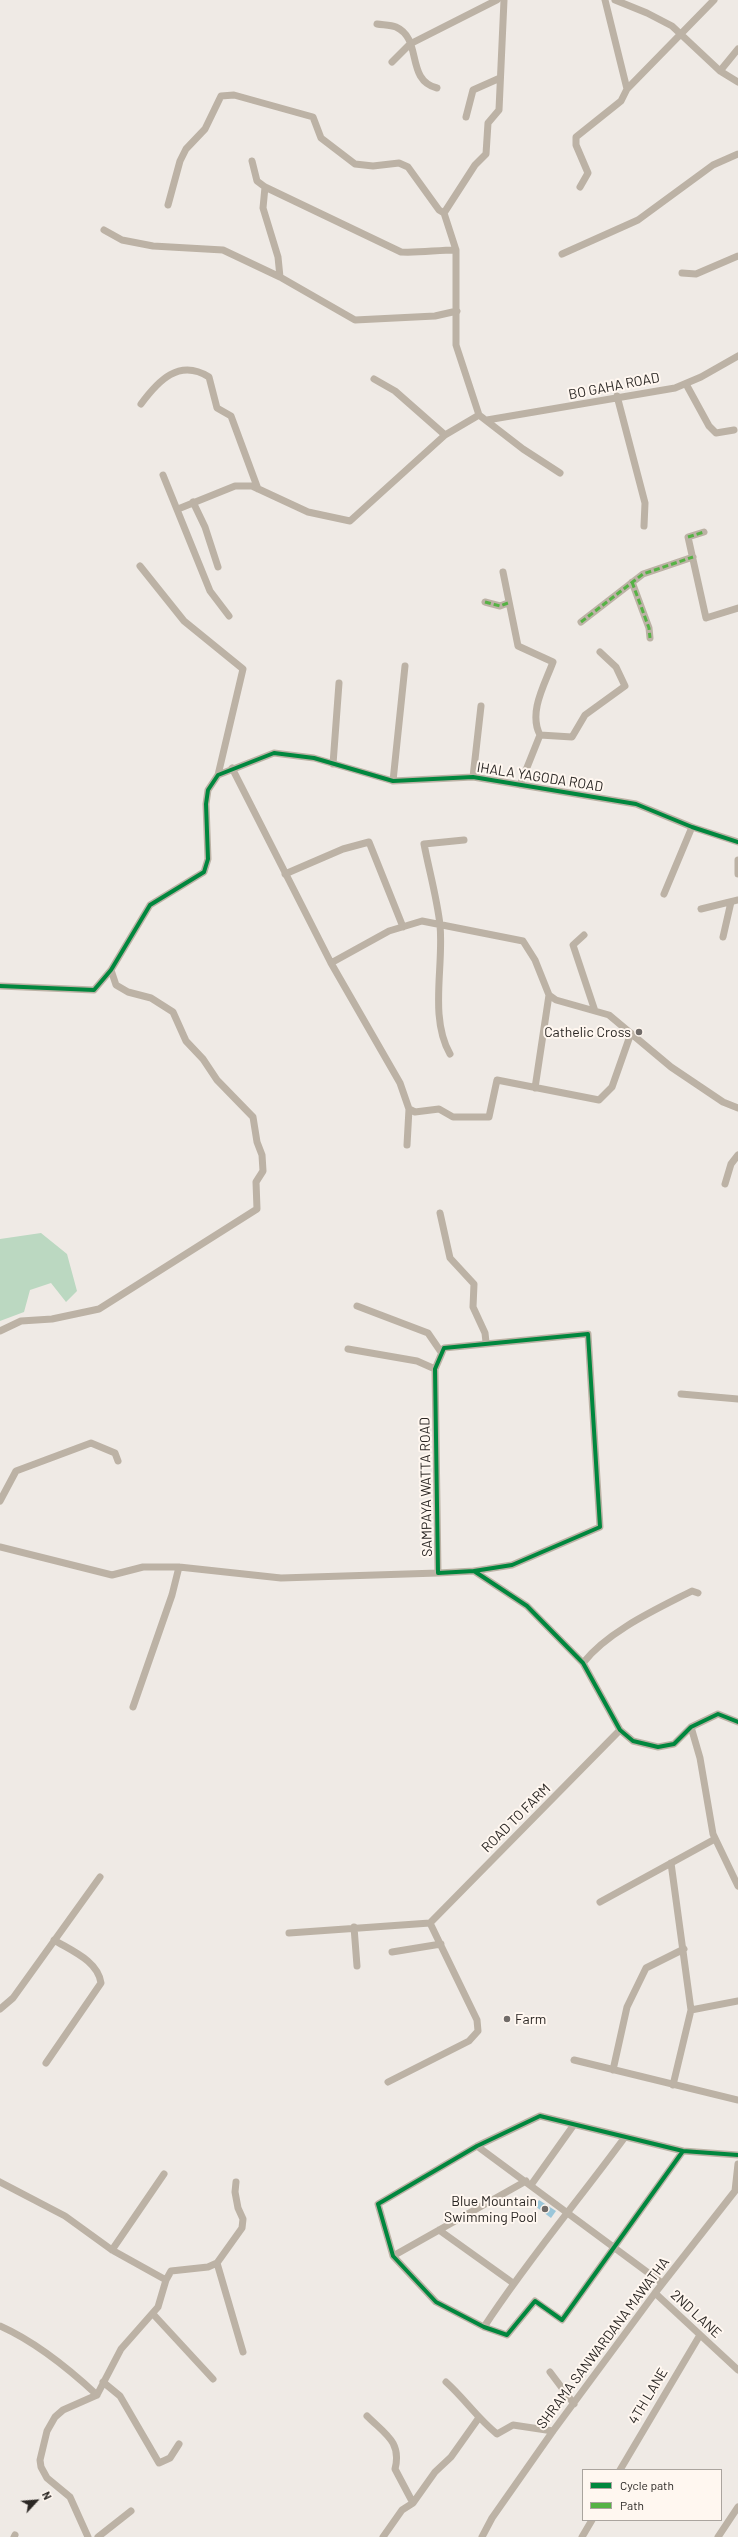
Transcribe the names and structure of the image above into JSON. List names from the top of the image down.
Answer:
{
  "streets": {
    "street": [
      "BO GAHA ROAD",
      "IHALA YAGODA ROAD",
      "SAMPAYA WATTA ROAD",
      "ROAD TO FARM",
      "2ND LANE",
      "SHRAMA SANWARDANA MAWATHA",
      "4TH LANE"
    ]
  },
  "crossings": [
    ["2ND LANE", "SHRAMA SANWARDANA MAWATHA"],
    ["2ND LANE", "4TH LANE"]
  ],
  "places": ["Cathelic Cross", "Farm", "Blue Mountain Swimming Pool"],
  "legend": ["Cycle path", "Path"],
  "north": "top right"
}
